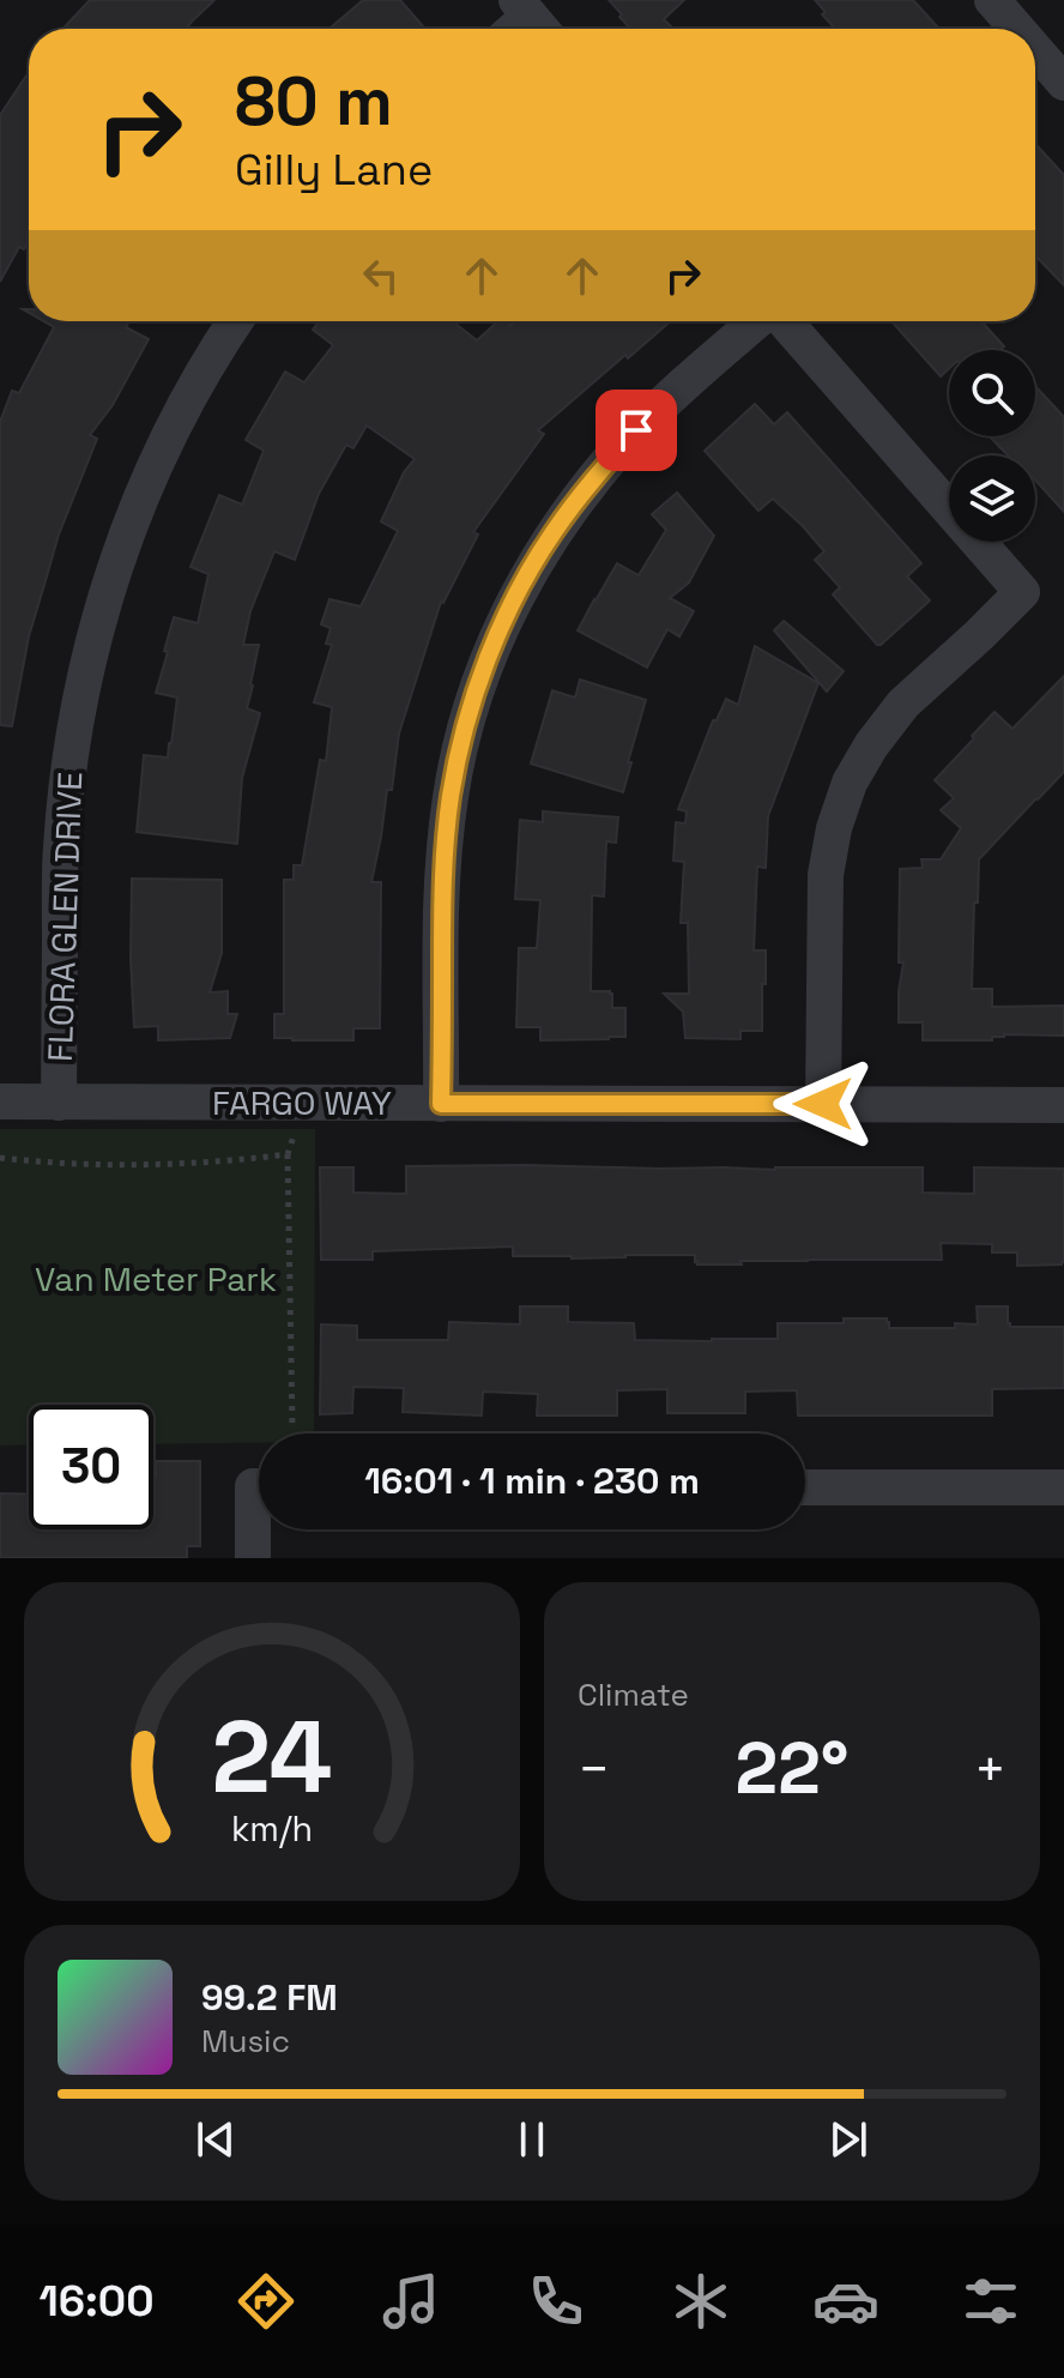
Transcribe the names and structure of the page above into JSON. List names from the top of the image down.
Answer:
{
  "streets": {
    "street": ["FLORA GLEN DRIVE", "FARGO WAY"]
  },
  "crossings": [
    ["FLORA GLEN DRIVE", "FARGO WAY"]
  ],
  "parks": ["Van Meter Park"],
  "page": {
    "turn": ["80 m", "Gilly Lane"],
    "limit": "30",
    "trip": "16:01 · 1 min · 230 m",
    "tile": "Climate",
    "heat": ["−", "22°", "+"],
    "song": ["99.2 FM", "Music"],
    "tabs": "16:00",
    "gauge": ["24", "km/h"]
  }
}
